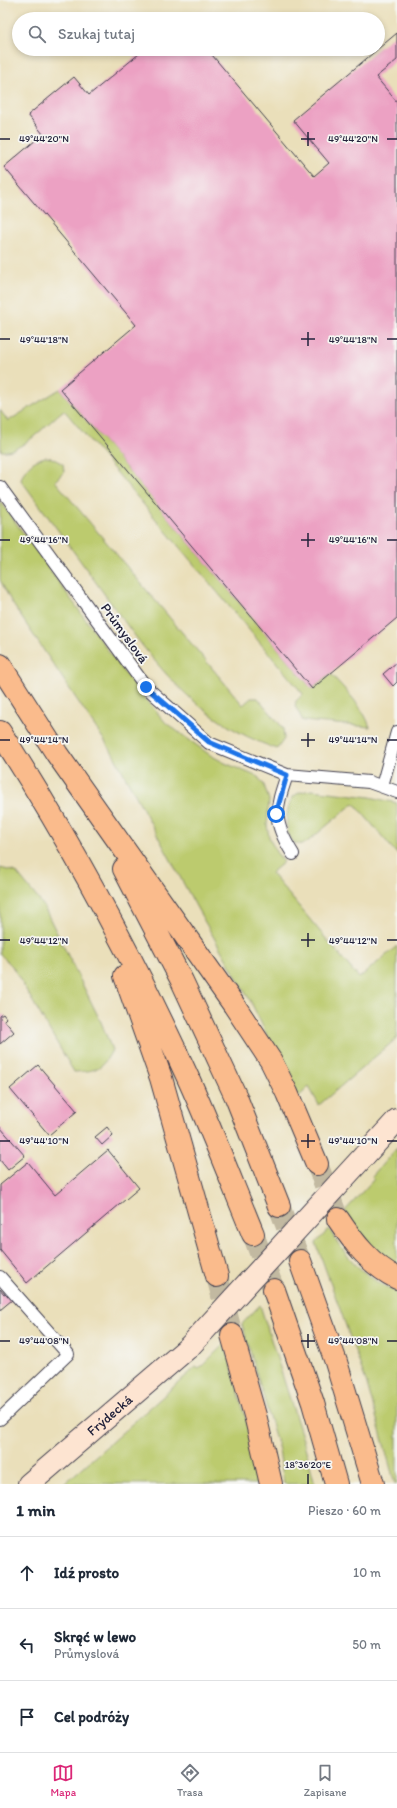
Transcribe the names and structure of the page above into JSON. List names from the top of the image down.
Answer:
{
  "streets": {
    "main road": ["Frýdecká"],
    "lane": ["Průmyslová"]
  },
  "page": {
    "search": "Szukaj tutaj",
    "heading": ["1 min", "Pieszo · 60 m"],
    "list": [
      ["Idź prosto", "10 m"],
      ["Skręć w lewo", "Průmyslová", "50 m"],
      "Cel podróży"
    ],
    "nav": ["Mapa", "Trasa", "Zapisane"]
  },
  "coordinates": [
    "49°44'20\"N",
    "49°44'18\"N",
    "49°44'16\"N",
    "49°44'14\"N",
    "49°44'12\"N",
    "49°44'10\"N",
    "49°44'08\"N",
    "18°36'20\"E"
  ]
}
